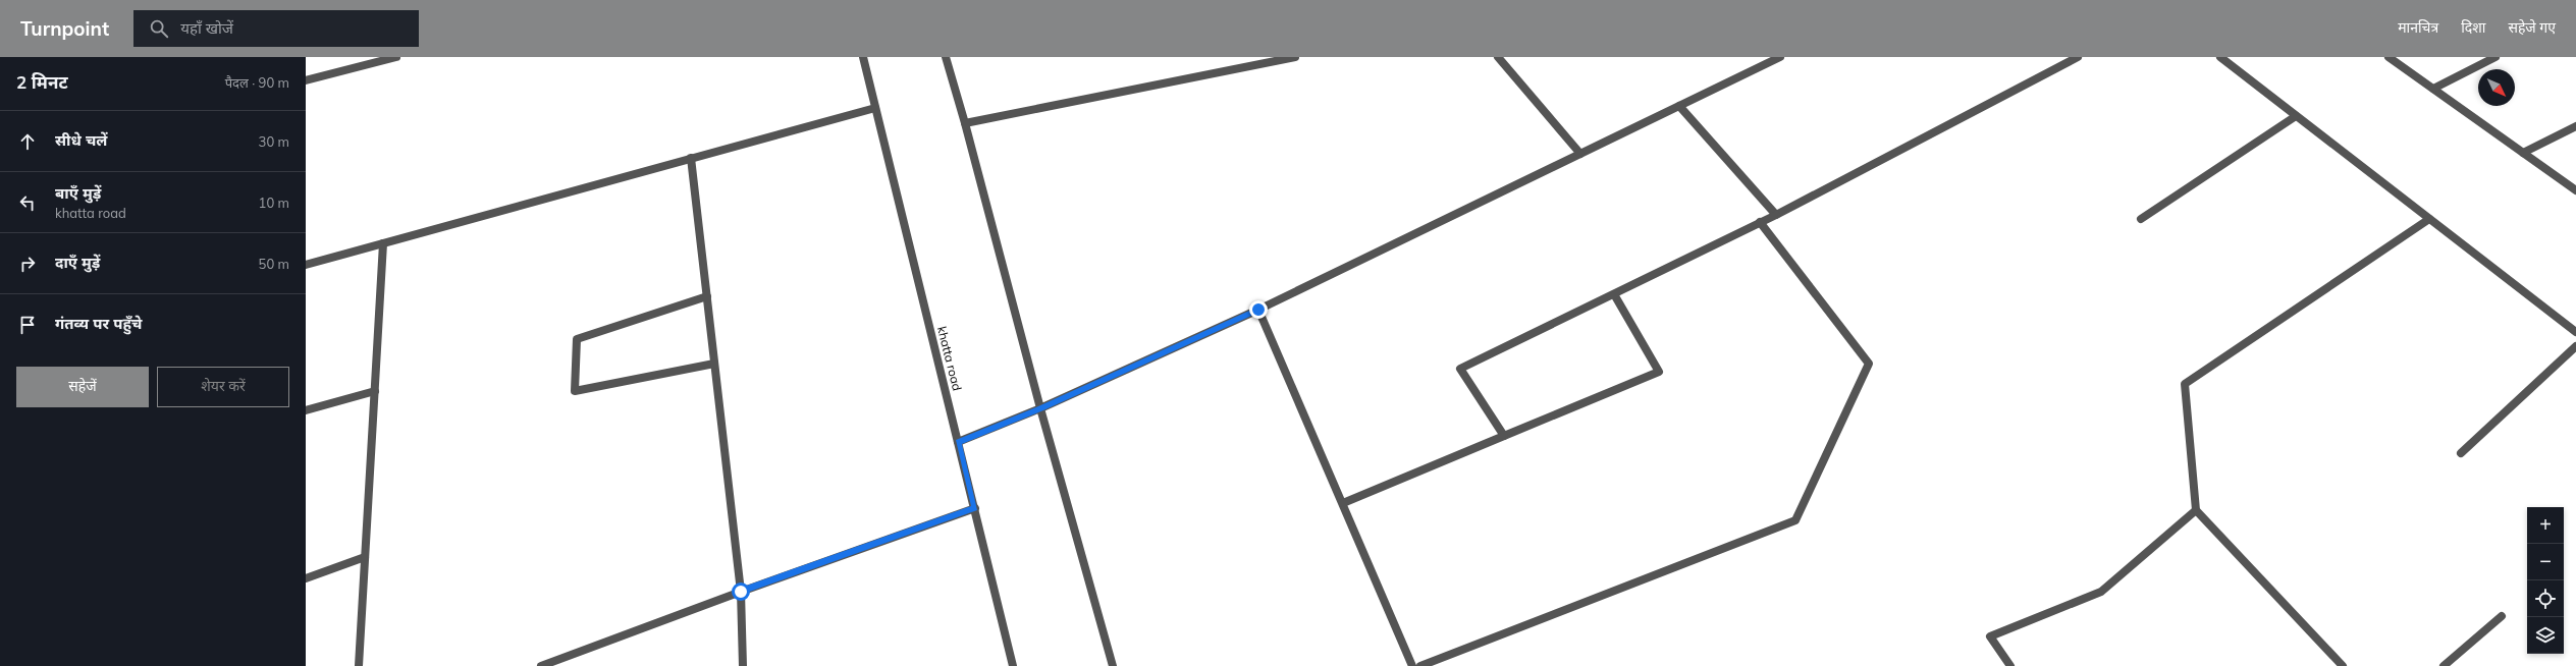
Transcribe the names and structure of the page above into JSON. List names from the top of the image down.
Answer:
{
  "streets": {
    "street": ["khatta road"]
  },
  "north": "bottom right",
  "page": {
    "header": "Turnpoint",
    "search": "यहाँ खोजें",
    "nav": ["मानचित्र", "दिशा", "सहेजे गए"],
    "heading": ["2 मिनट", "पैदल · 90 m"],
    "list": [
      ["सीधे चलें", "30 m"],
      ["बाएँ मुड़ें", "khatta road", "10 m"],
      ["दाएँ मुड़ें", "50 m"],
      "गंतव्य पर पहुँचे"
    ],
    "buttons": ["सहेजें", "शेयर करें"],
    "map_buttons": ["+", "−"]
  }
}
